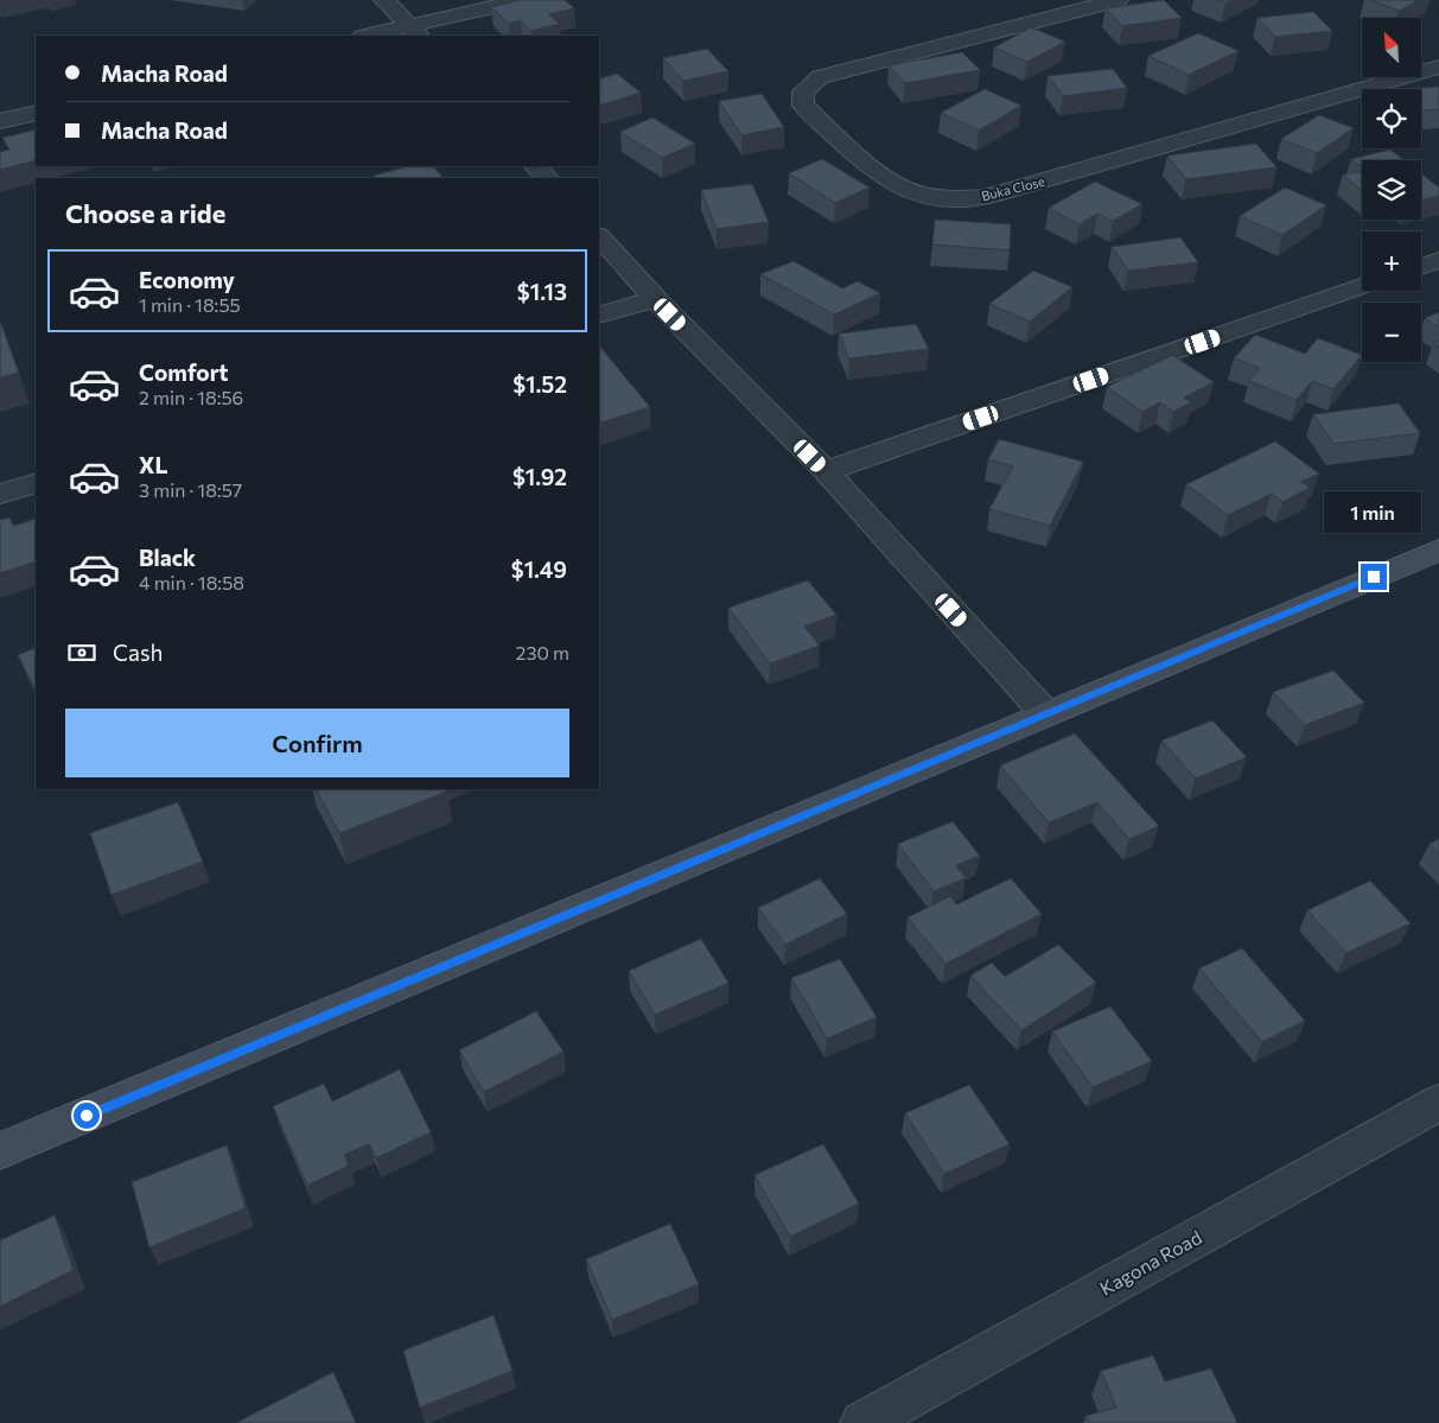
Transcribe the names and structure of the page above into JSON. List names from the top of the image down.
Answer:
{
  "streets": {
    "street": ["Buka Close", "Kagona Road"]
  },
  "north": "top left",
  "page": {
    "map_buttons": ["+", "−"],
    "banner": ["Macha Road", "Macha Road"],
    "heading": "Choose a ride",
    "list": [
      {
        "name": "Economy",
        "note": "1 min · 18:55",
        "value": "$1.13"
      },
      {
        "name": "Comfort",
        "note": "2 min · 18:56",
        "value": "$1.52"
      },
      {
        "name": "XL",
        "note": "3 min · 18:57",
        "value": "$1.92"
      },
      {
        "name": "Black",
        "note": "4 min · 18:58",
        "value": "$1.49"
      }
    ],
    "bubble": "1 min",
    "pay": ["Cash", "230 m"],
    "buttons": "Confirm"
  }
}
